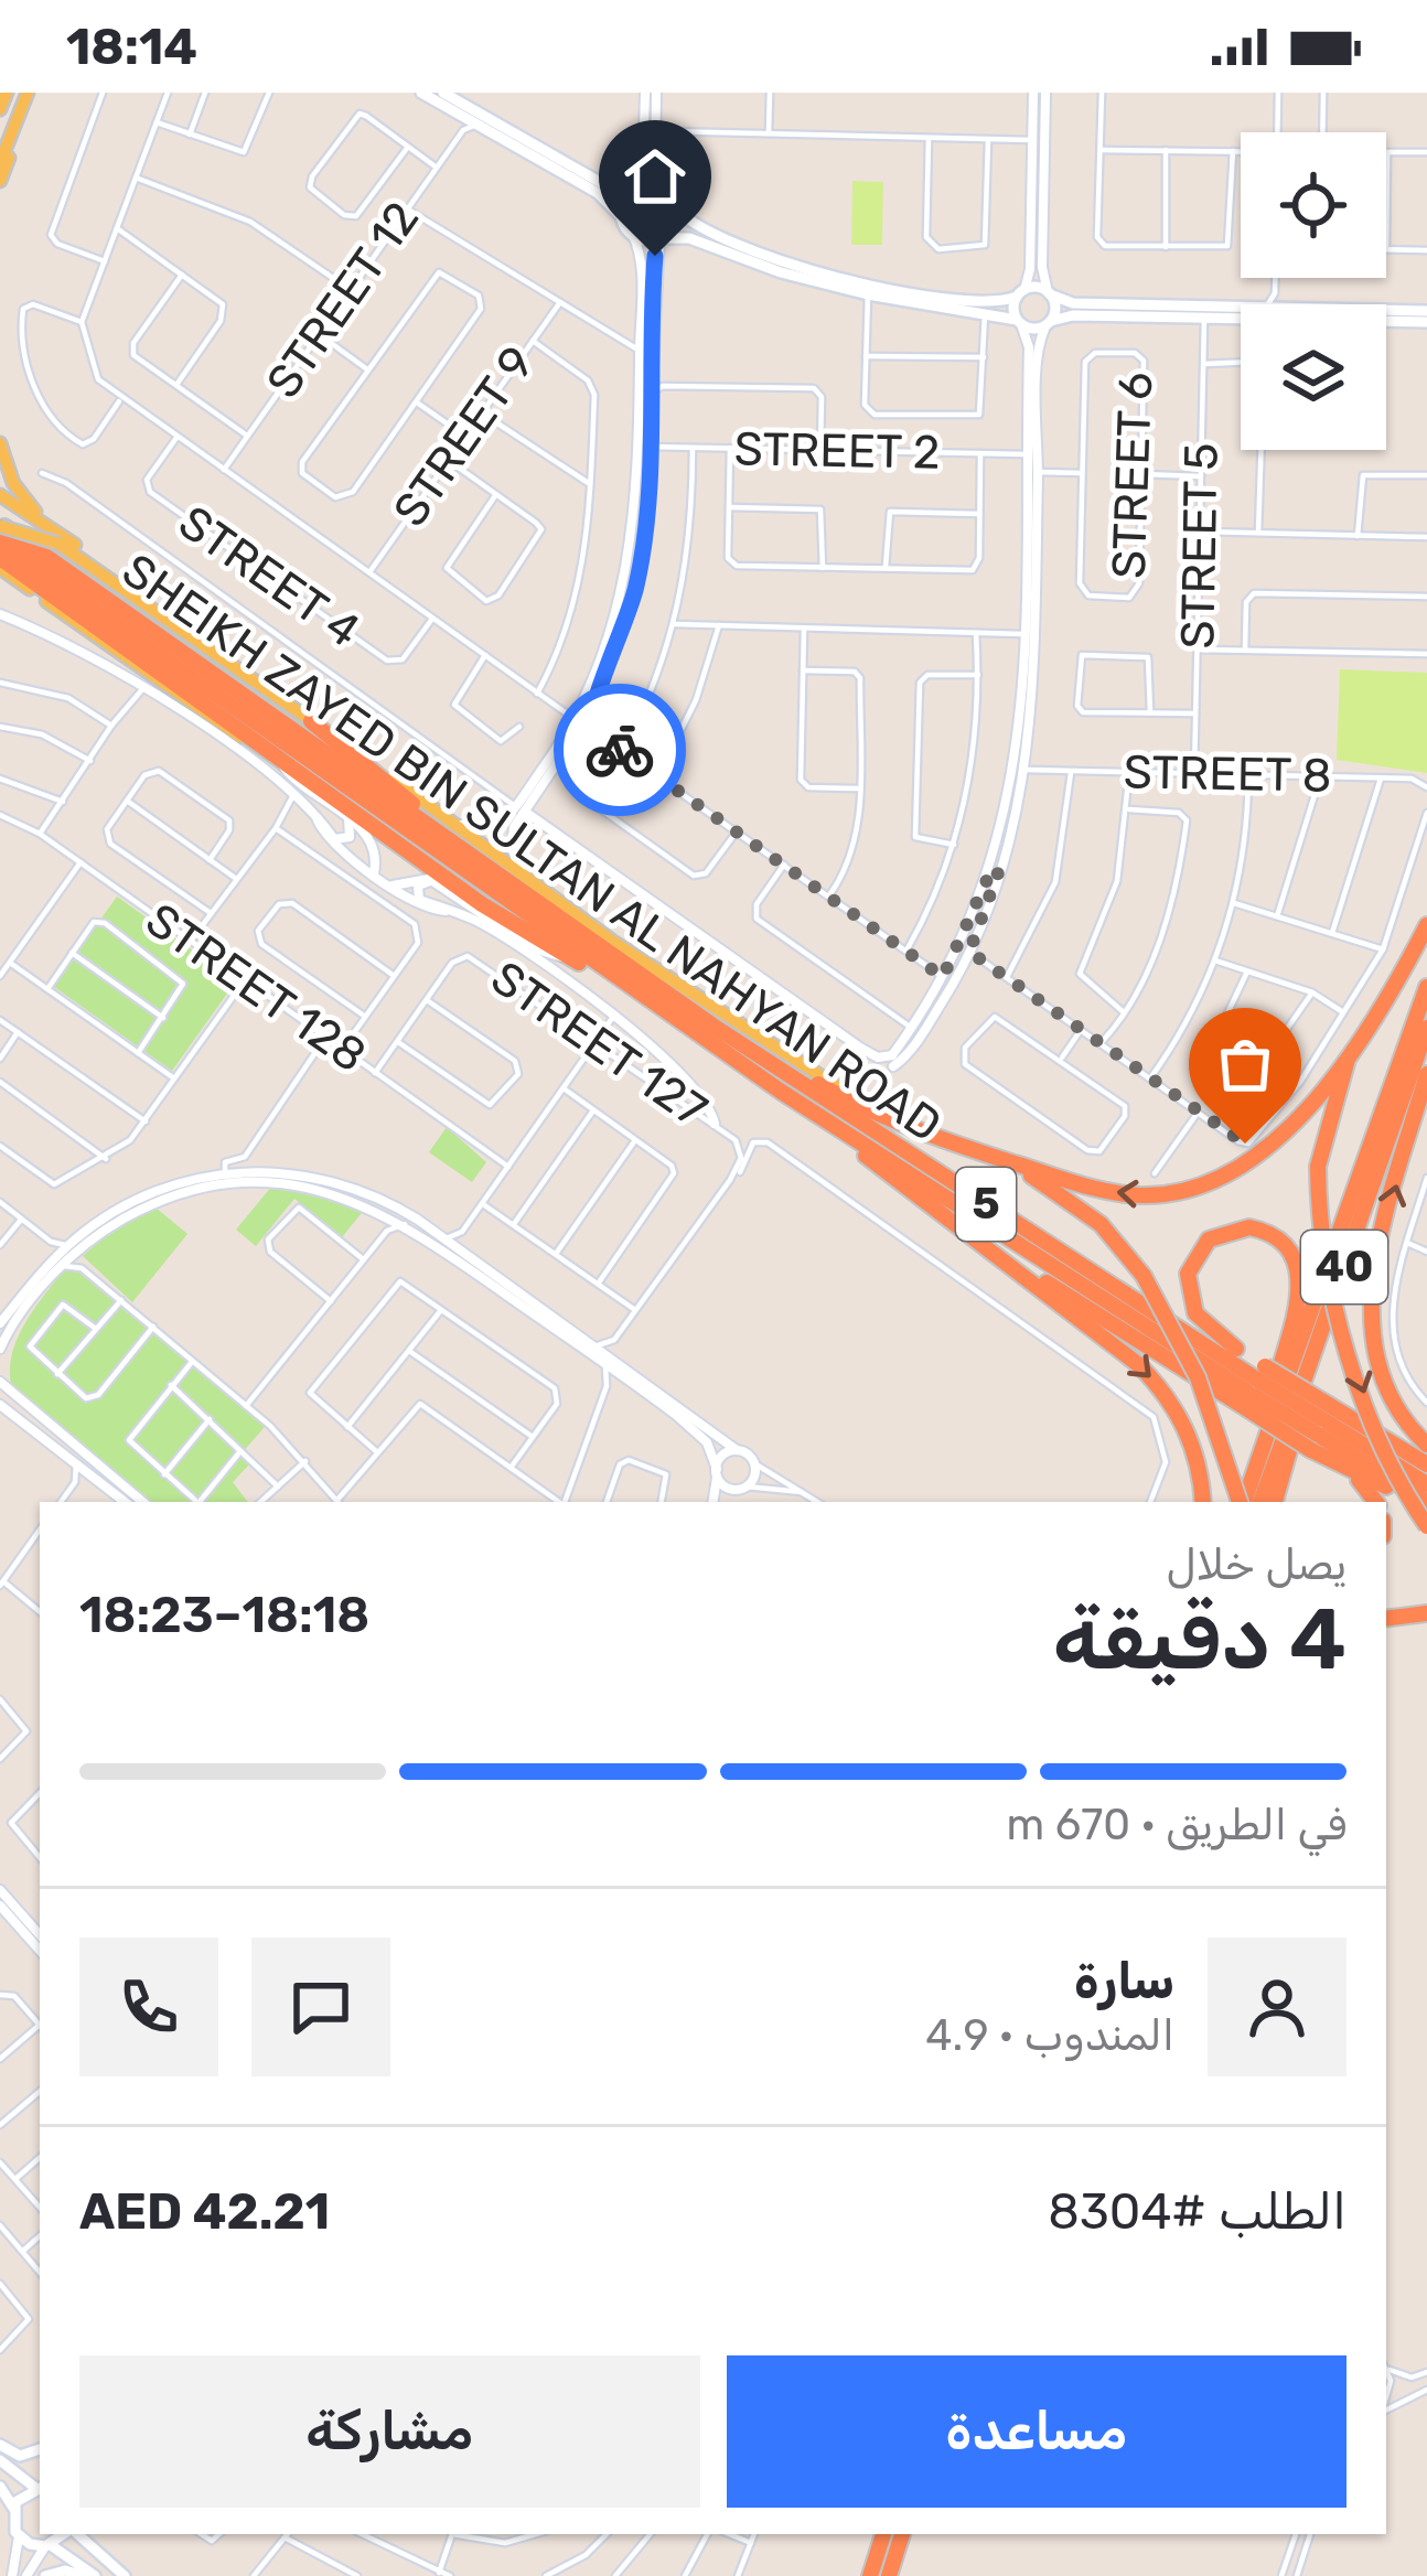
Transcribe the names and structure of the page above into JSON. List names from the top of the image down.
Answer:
{
  "streets": {
    "highway": ["SHEIKH ZAYED BIN SULTAN AL NAHYAN ROAD", "5", "40"],
    "street": [
      "STREET 12",
      "STREET 9",
      "STREET 2",
      "STREET 6",
      "STREET 5",
      "STREET 4",
      "STREET 8",
      "STREET 128",
      "STREET 127"
    ]
  },
  "crossings": [
    ["STREET 5", "STREET 8"],
    ["SHEIKH ZAYED BIN SULTAN AL NAHYAN ROAD", "5"],
    ["STREET 128", "STREET 127"]
  ],
  "page": {
    "status": "18:14",
    "heading": ["4 دقيقة", "يصل خلال", "18:18–18:23"],
    "panel": [
      "سارة",
      "المندوب · 4.9",
      "الطلب #8304",
      "AED 42.21"
    ],
    "bar": "في الطريق · 670 m",
    "buttons": ["مساعدة", "مشاركة"]
  }
}
